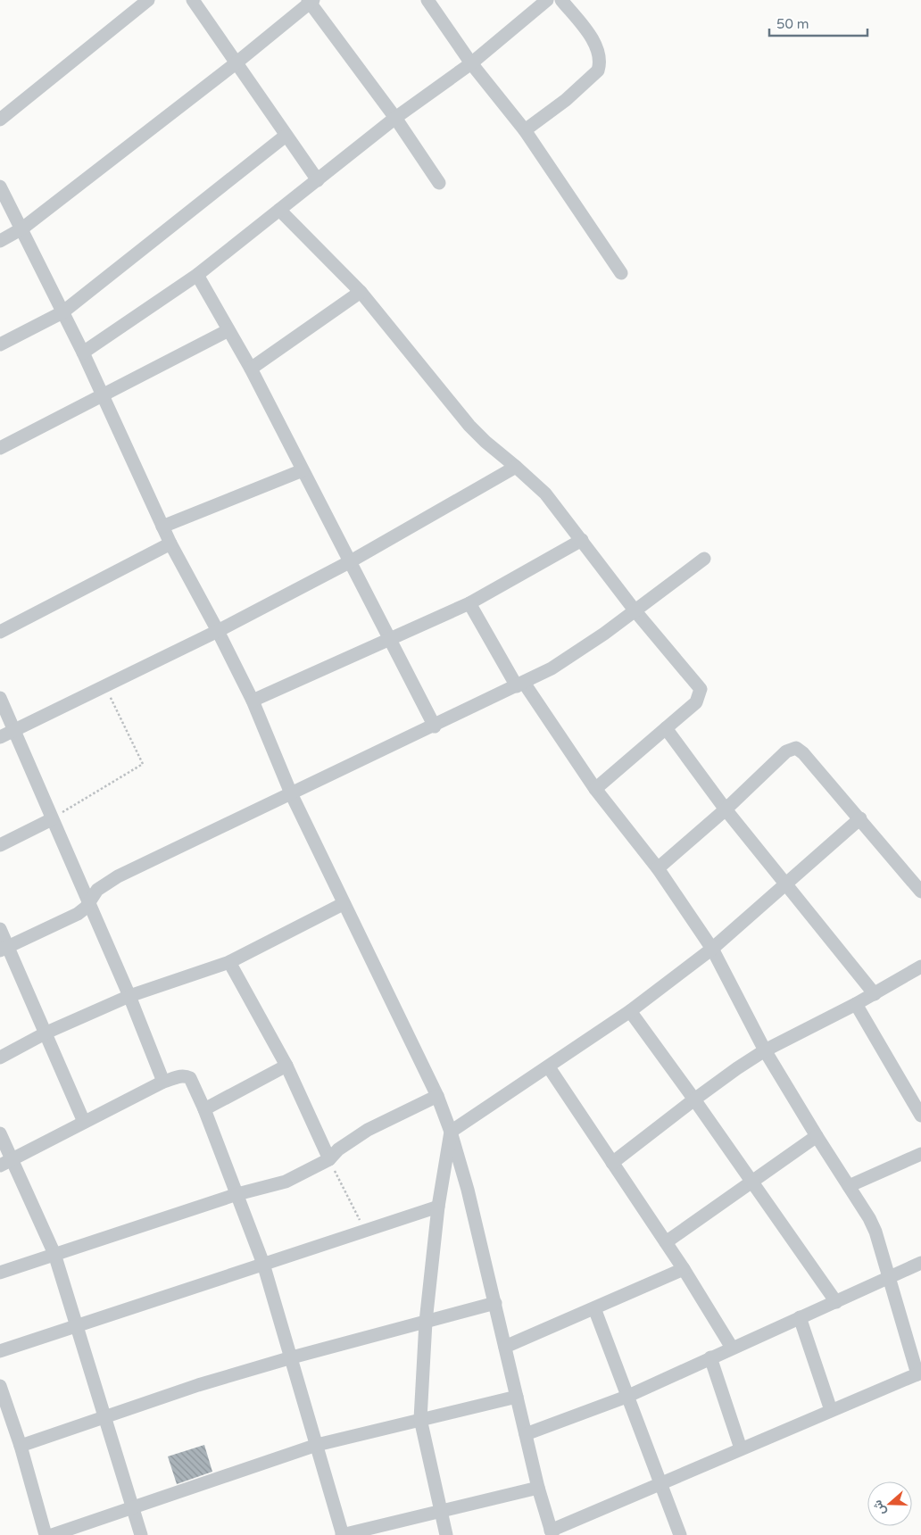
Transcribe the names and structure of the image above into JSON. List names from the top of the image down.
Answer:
{
  "scale_bar": "50 m",
  "north": "left"
}
